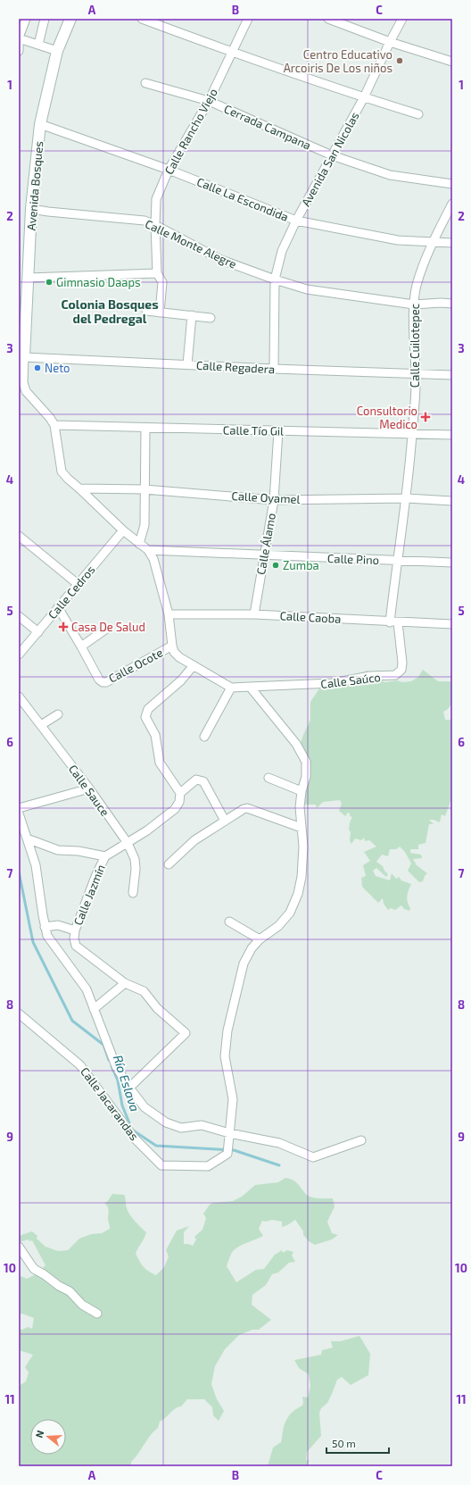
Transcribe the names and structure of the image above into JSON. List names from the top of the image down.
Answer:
{
  "streets": {
    "street": [
      "Cerrada Campana",
      "Calle Rancho Viejo",
      "Avenida San Nicolas",
      "Avenida Bosques",
      "Calle La Escondida",
      "Calle Monte Alegre",
      "Calle Cuilotepec",
      "Calle Regadera",
      "Calle Tío Gil",
      "Calle Oyamel",
      "Calle Álamo",
      "Calle Pino",
      "Calle Cedros",
      "Calle Caoba",
      "Calle Ocote",
      "Calle Saúco",
      "Calle Sauce",
      "Calle Jazmín",
      "Calle Jacarandas"
    ]
  },
  "crossings": [
    ["Cerrada Campana", "Calle Rancho Viejo"],
    ["Cerrada Campana", "Avenida San Nicolas"],
    ["Calle Rancho Viejo", "Calle La Escondida"],
    ["Calle Rancho Viejo", "Calle Monte Alegre"],
    ["Avenida San Nicolas", "Calle La Escondida"],
    ["Avenida San Nicolas", "Calle Monte Alegre"],
    ["Avenida San Nicolas", "Calle Regadera"],
    ["Avenida Bosques", "Calle La Escondida"],
    ["Avenida Bosques", "Calle Monte Alegre"],
    ["Avenida Bosques", "Calle Regadera"],
    ["Calle La Escondida", "Calle Cuilotepec"],
    ["Calle Monte Alegre", "Calle Cuilotepec"],
    ["Calle Cuilotepec", "Calle Regadera"],
    ["Calle Cuilotepec", "Calle Tío Gil"],
    ["Calle Cuilotepec", "Calle Oyamel"],
    ["Calle Cuilotepec", "Calle Pino"],
    ["Calle Cuilotepec", "Calle Caoba"],
    ["Calle Cuilotepec", "Calle Saúco"],
    ["Calle Tío Gil", "Calle Álamo"],
    ["Calle Oyamel", "Calle Álamo"],
    ["Calle Álamo", "Calle Pino"],
    ["Calle Álamo", "Calle Caoba"],
    ["Calle Caoba", "Calle Saúco"],
    ["Calle Sauce", "Calle Jazmín"]
  ],
  "districts": ["Colonia Bosques del Pedregal"],
  "water": ["Río Eslava"],
  "places": {
    "other": [
      "Centro Educativo Arcoiris De Los niños",
      "Gimnasio Daaps",
      "Neto",
      "Zumba"
    ],
    "health": ["Consultorio Medico", "Casa De Salud"]
  },
  "scale_bar": "50 m",
  "north": "left",
  "grid": {
    "columns": ["A", "B", "C"],
    "rows": [
      "1",
      "2",
      "3",
      "4",
      "5",
      "6",
      "7",
      "8",
      "9",
      "10",
      "11"
    ]
  }
}
